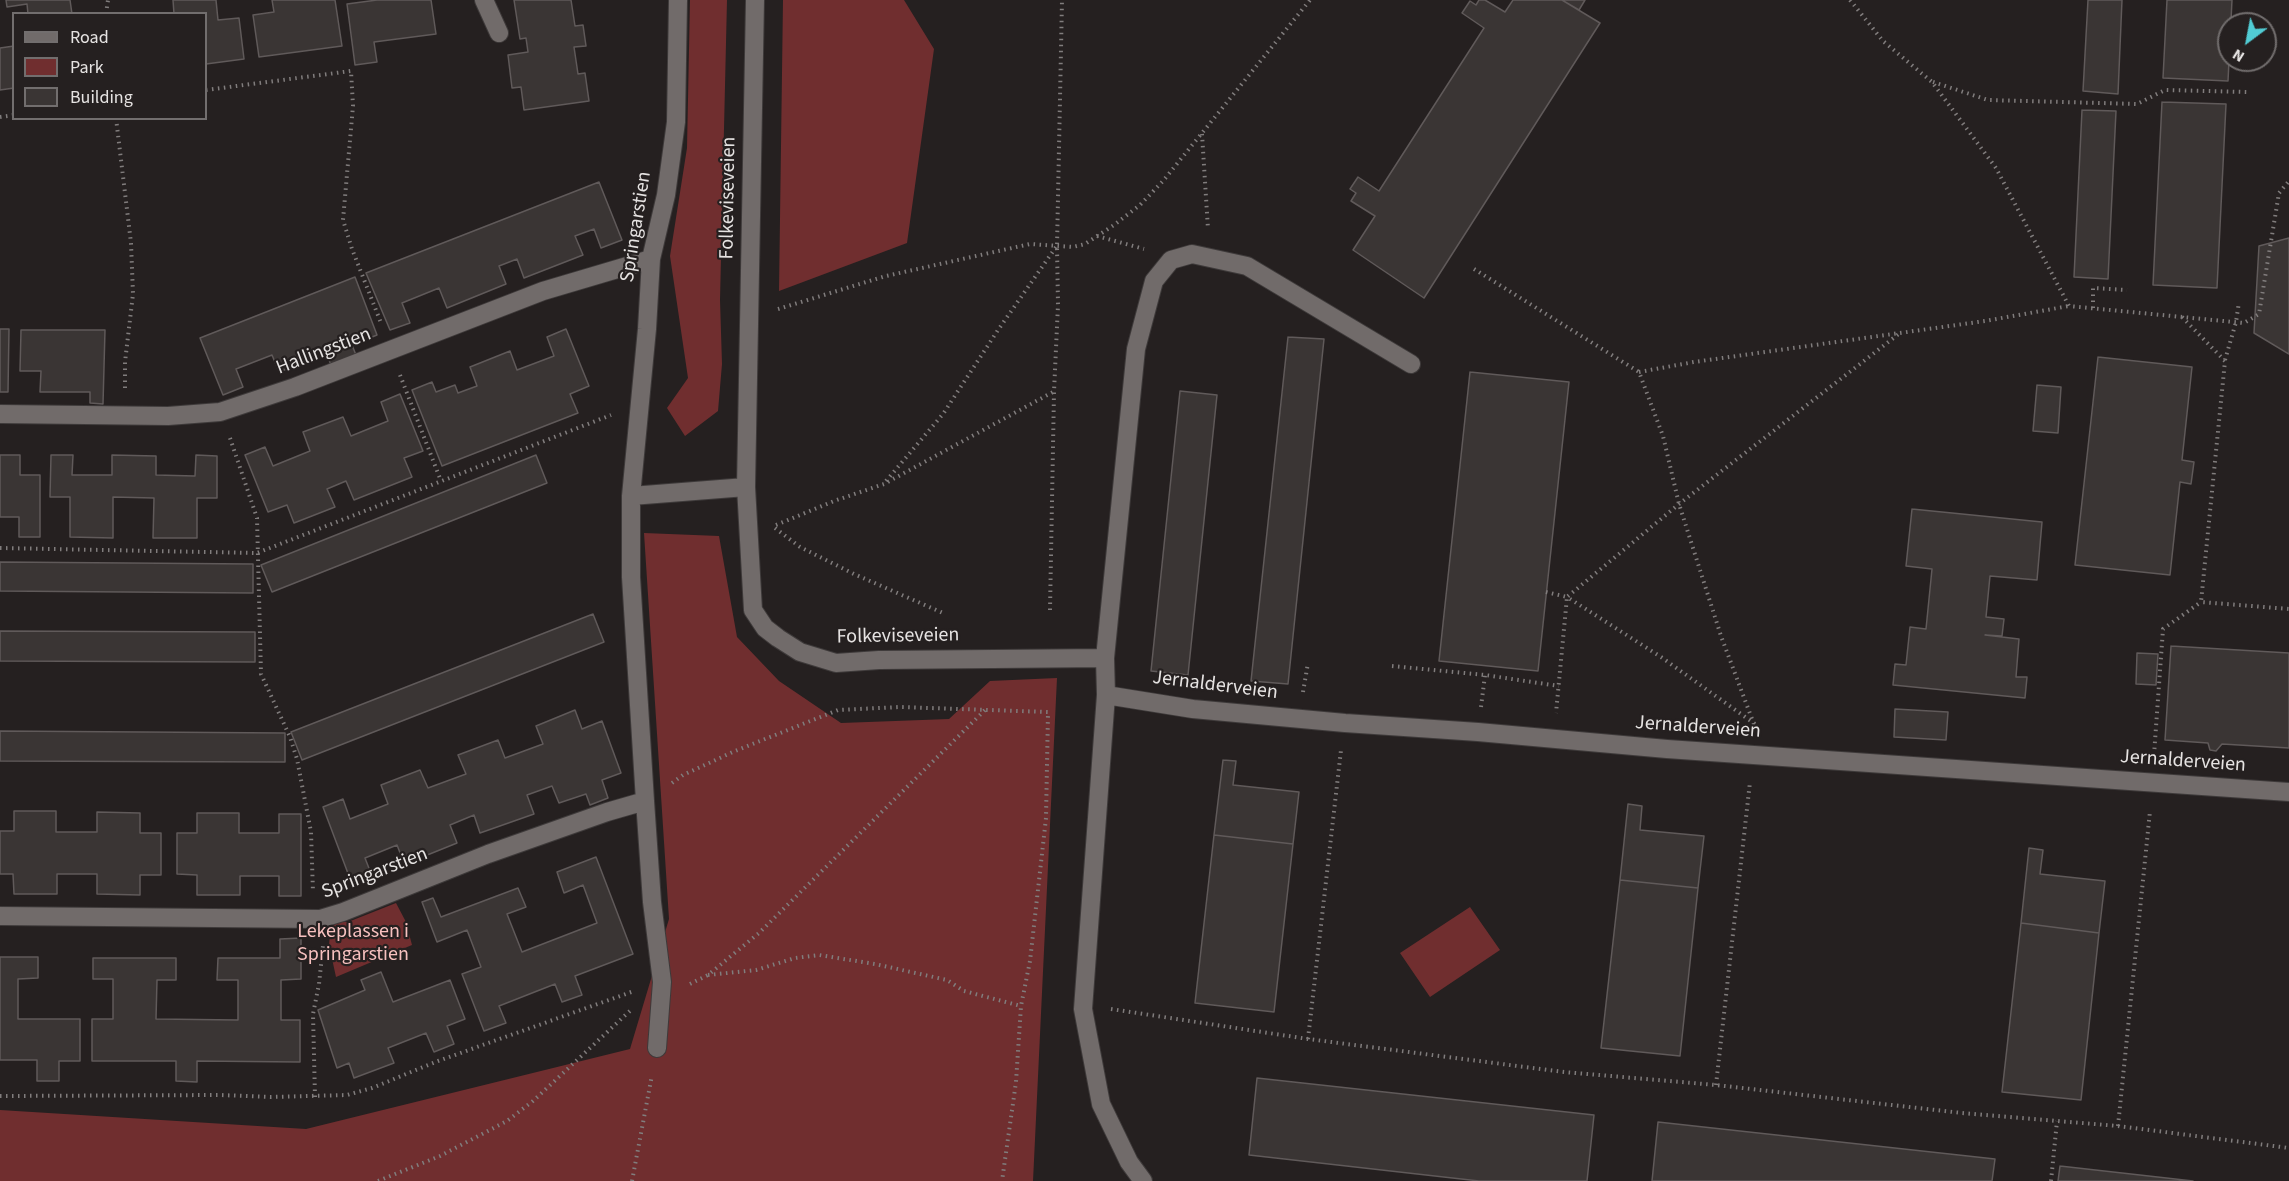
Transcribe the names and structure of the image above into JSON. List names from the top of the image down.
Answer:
{
  "streets": {
    "street": [
      "Folkeviseveien",
      "Springarstien",
      "Hallingstien",
      "Jernalderveien"
    ]
  },
  "crossings": [
    ["Springarstien", "Hallingstien"]
  ],
  "parks": ["Lekeplassen i Springarstien"],
  "legend": ["Road", "Park", "Building"],
  "north": "bottom left"
}
